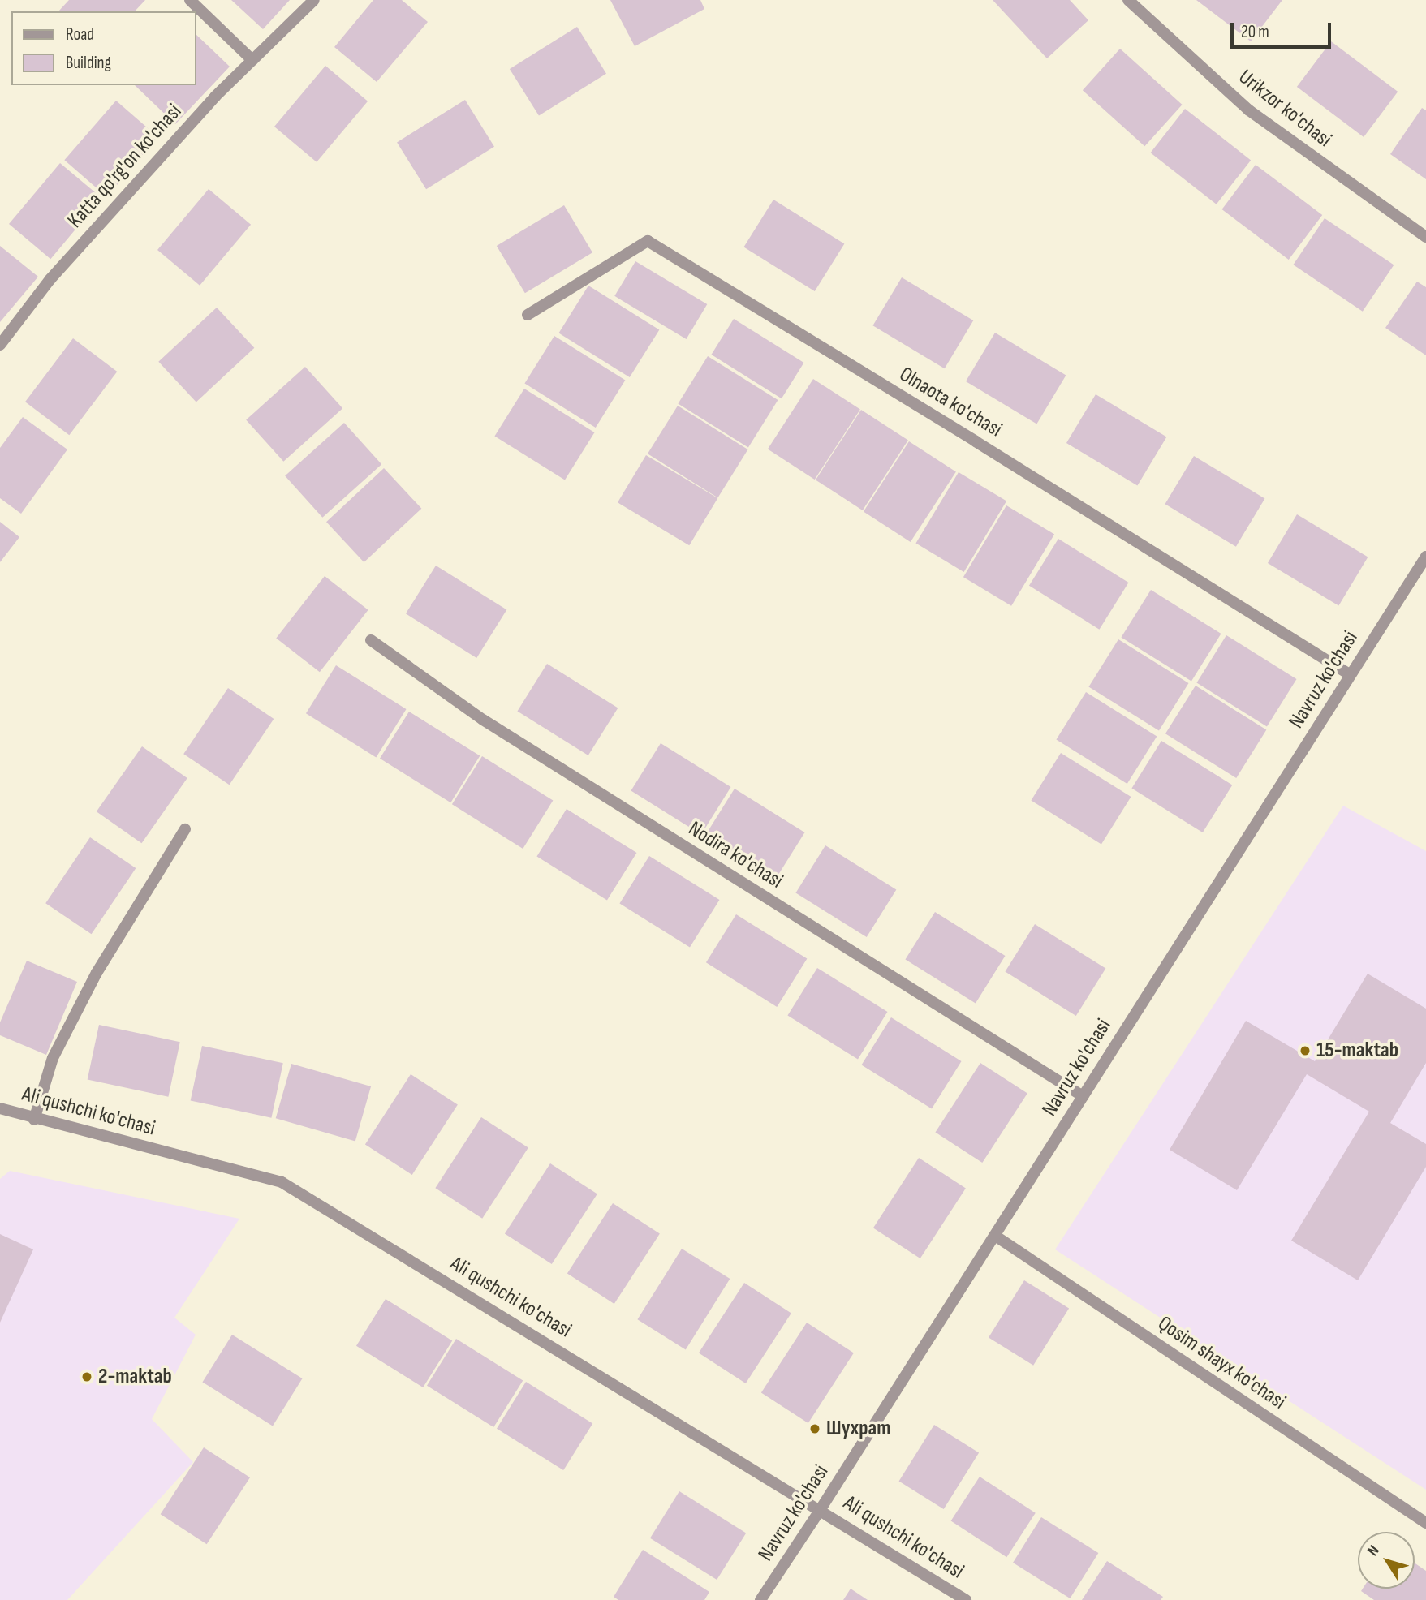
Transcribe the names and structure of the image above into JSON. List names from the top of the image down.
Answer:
{
  "streets": {
    "street": [
      "Urikzor ko'chasi",
      "Katta qo'rg'on ko'chasi",
      "Olnaota ko'chasi",
      "Navruz ko'chasi",
      "Nodira ko'chasi",
      "Ali qushchi ko'chasi",
      "Qosim shayx ko'chasi"
    ]
  },
  "crossings": [
    ["Olnaota ko'chasi", "Navruz ko'chasi"],
    ["Navruz ko'chasi", "Nodira ko'chasi"],
    ["Navruz ko'chasi", "Ali qushchi ko'chasi"],
    ["Navruz ko'chasi", "Qosim shayx ko'chasi"]
  ],
  "places": ["15-maktab", "2-maktab", "Шухрат"],
  "legend": ["Road", "Building"],
  "scale_bar": "20 m",
  "north": "top left"
}
